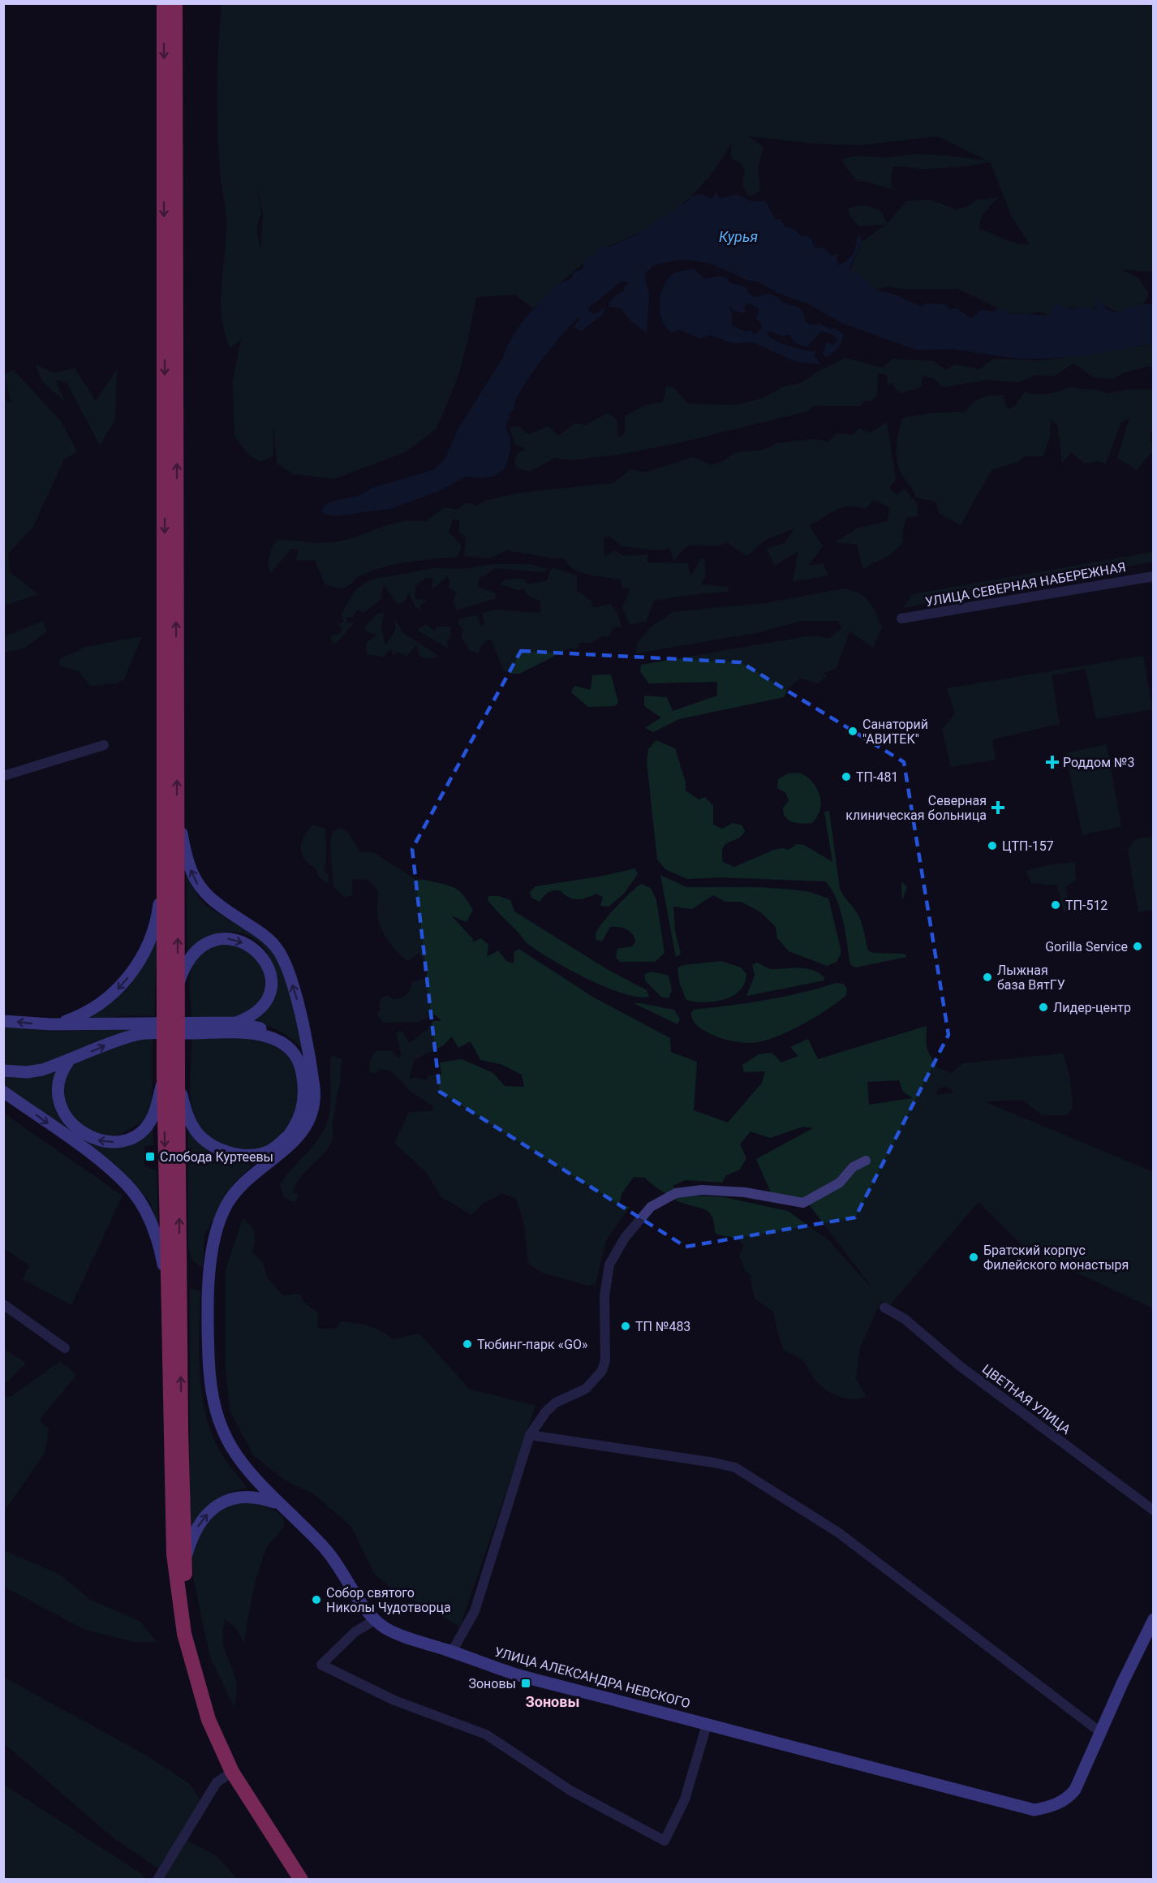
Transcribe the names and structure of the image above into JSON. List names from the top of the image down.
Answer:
{
  "streets": {
    "street": ["УЛИЦА СЕВЕРНАЯ НАБЕРЕЖНАЯ", "ЦВЕТНАЯ УЛИЦА", "УЛИЦА АЛЕКСАНДРА НЕВСКОГО"]
  },
  "districts": ["Зоновы"],
  "water": ["Курья"],
  "places": {
    "other": [
      "Санаторий \"АВИТЕК\"",
      "ТП-481",
      "ЦТП-157",
      "ТП-512",
      "Gorilla Service",
      "Лыжная база ВятГУ",
      "Лидер-центр",
      "Братский корпус Филейского монастыря",
      "ТП №483",
      "Тюбинг-парк «GO»",
      "Собор святого Николы Чудотворца"
    ],
    "health": ["Роддом №3", "Северная клиническая больница"],
    "transit": ["Слобода Куртеевы", "Зоновы"]
  }
}
